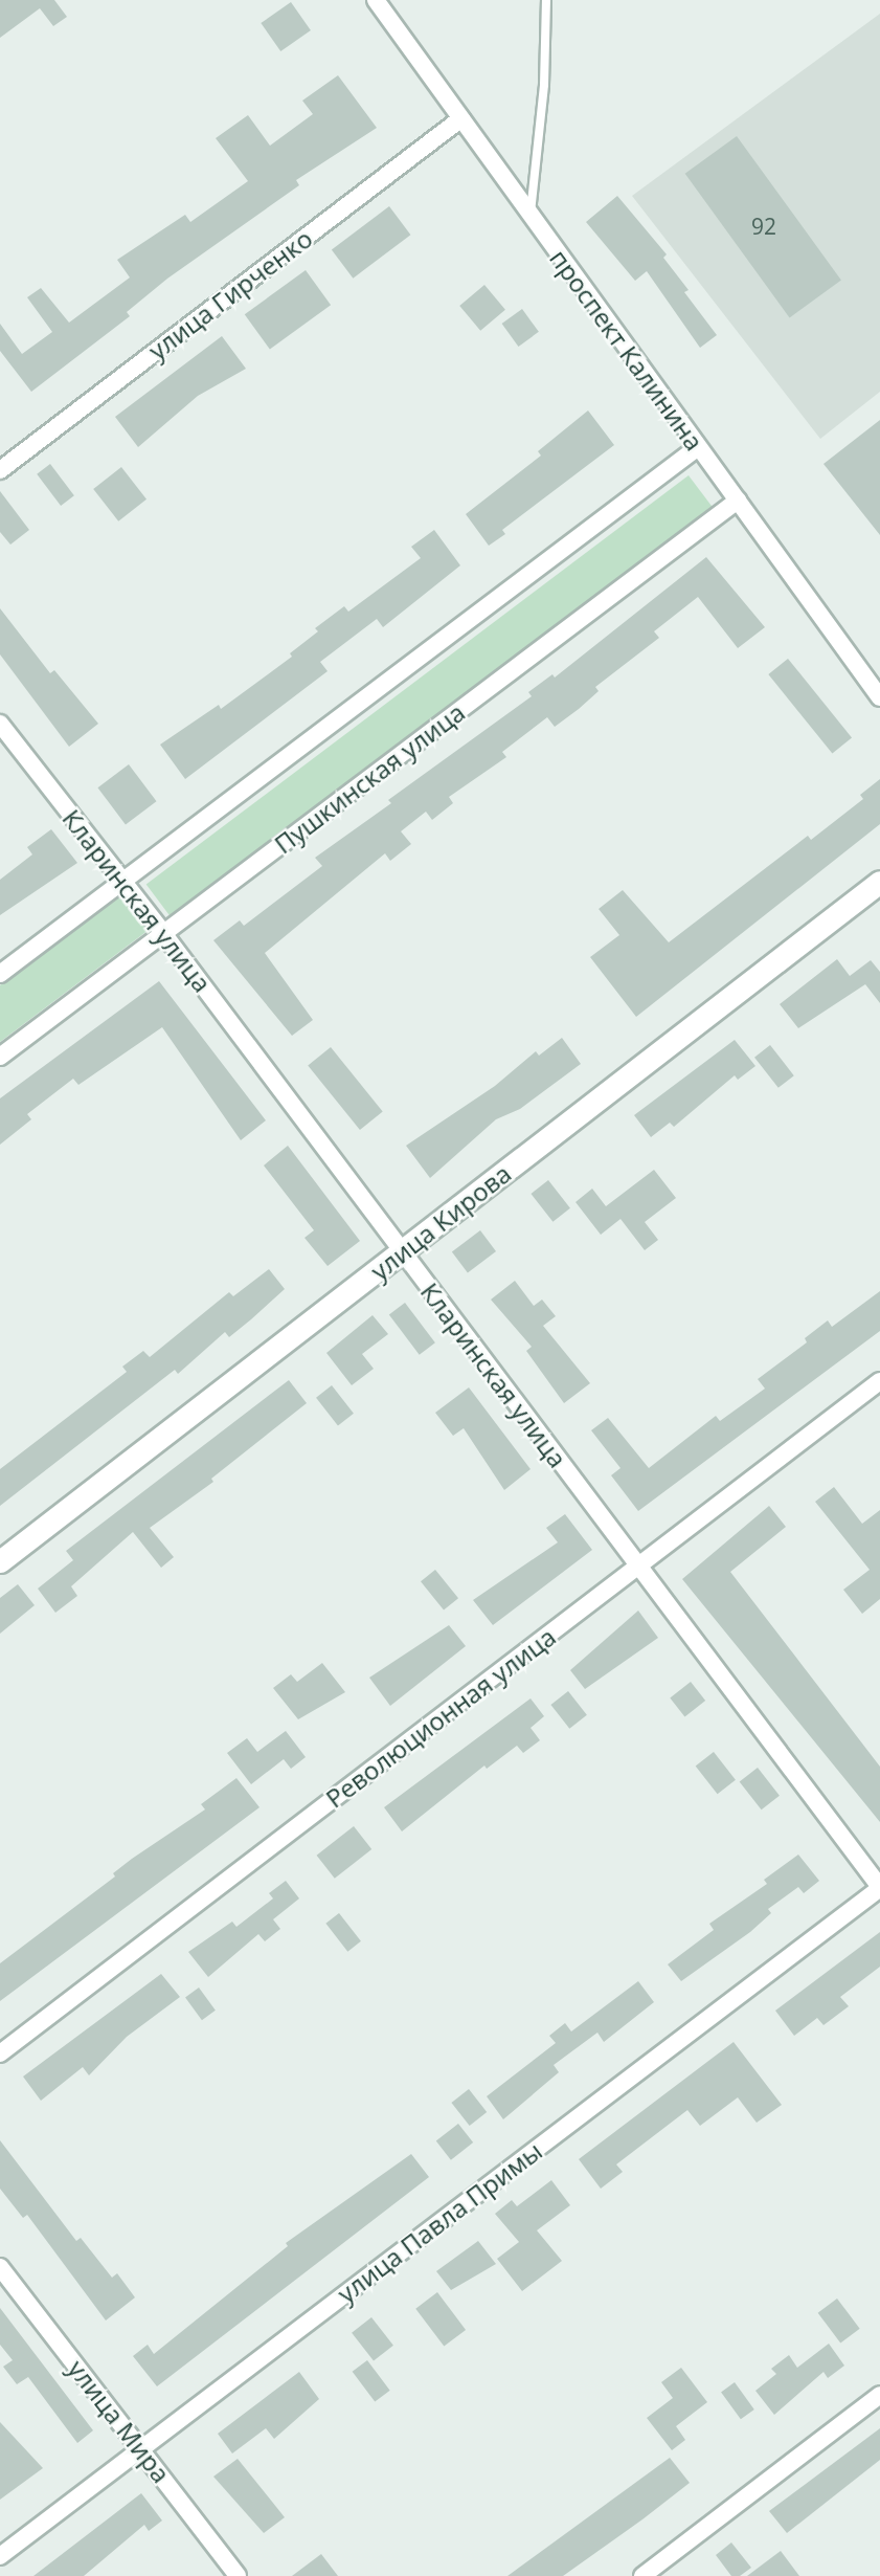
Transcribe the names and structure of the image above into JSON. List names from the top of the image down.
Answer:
{
  "streets": {
    "street": [
      "улица Гирченко",
      "проспект Калинина",
      "Пушкинская улица",
      "Кларинская улица",
      "улица Кирова",
      "Революционная улица",
      "улица Павла Примы",
      "улица Мира"
    ]
  },
  "crossings": [
    ["улица Гирченко", "проспект Калинина"],
    ["проспект Калинина", "Пушкинская улица"],
    ["Пушкинская улица", "Кларинская улица"],
    ["Кларинская улица", "улица Кирова"],
    ["Кларинская улица", "Революционная улица"],
    ["Кларинская улица", "улица Павла Примы"],
    ["улица Павла Примы", "улица Мира"]
  ],
  "house_numbers": ["92"]
}
